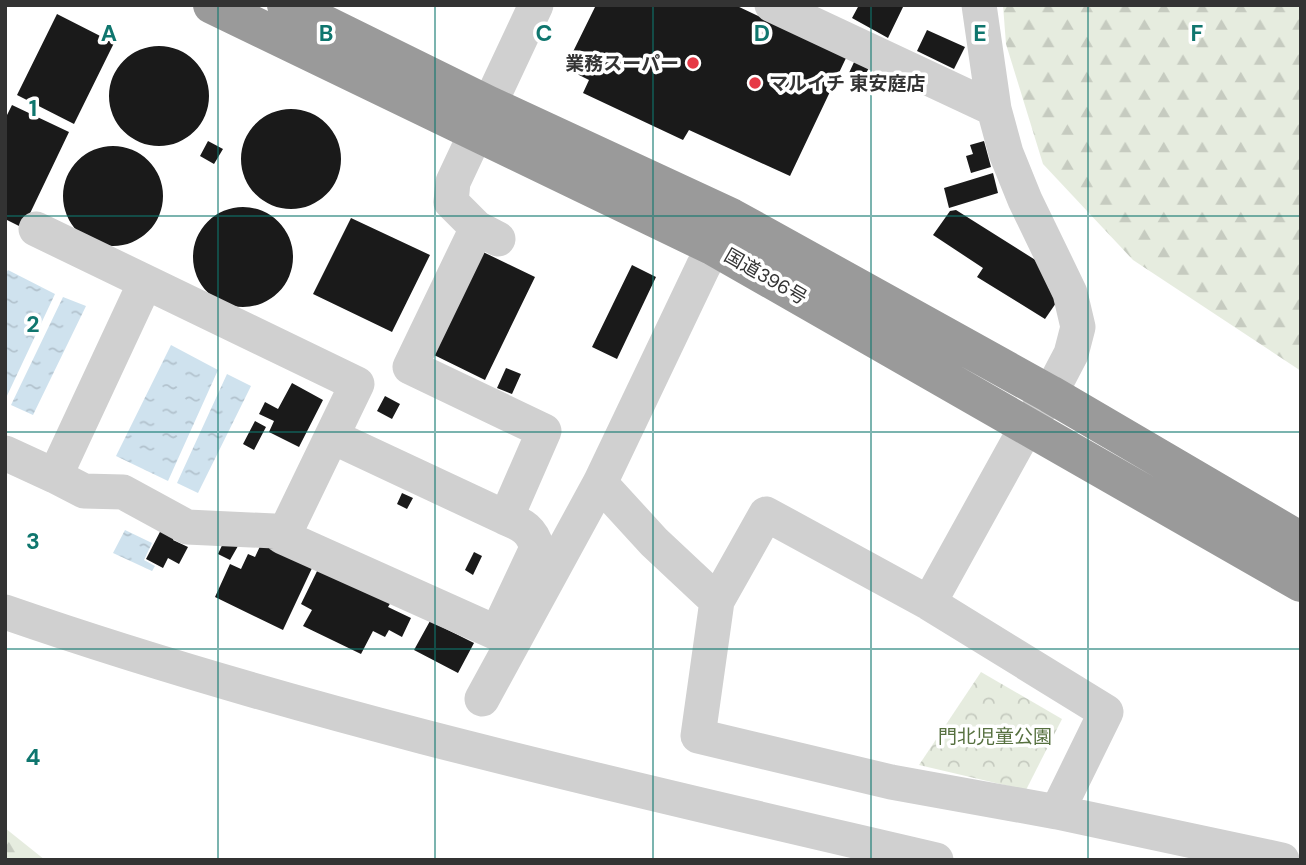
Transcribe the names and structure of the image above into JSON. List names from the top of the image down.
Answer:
{
  "streets": {
    "highway": ["国道396号"]
  },
  "parks": ["門北児童公園"],
  "places": ["業務スーパー", "マルイチ 東安庭店"],
  "grid": {
    "columns": [
      "A",
      "B",
      "C",
      "D",
      "E",
      "F"
    ],
    "rows": [
      "1",
      "2",
      "3",
      "4"
    ]
  }
}
